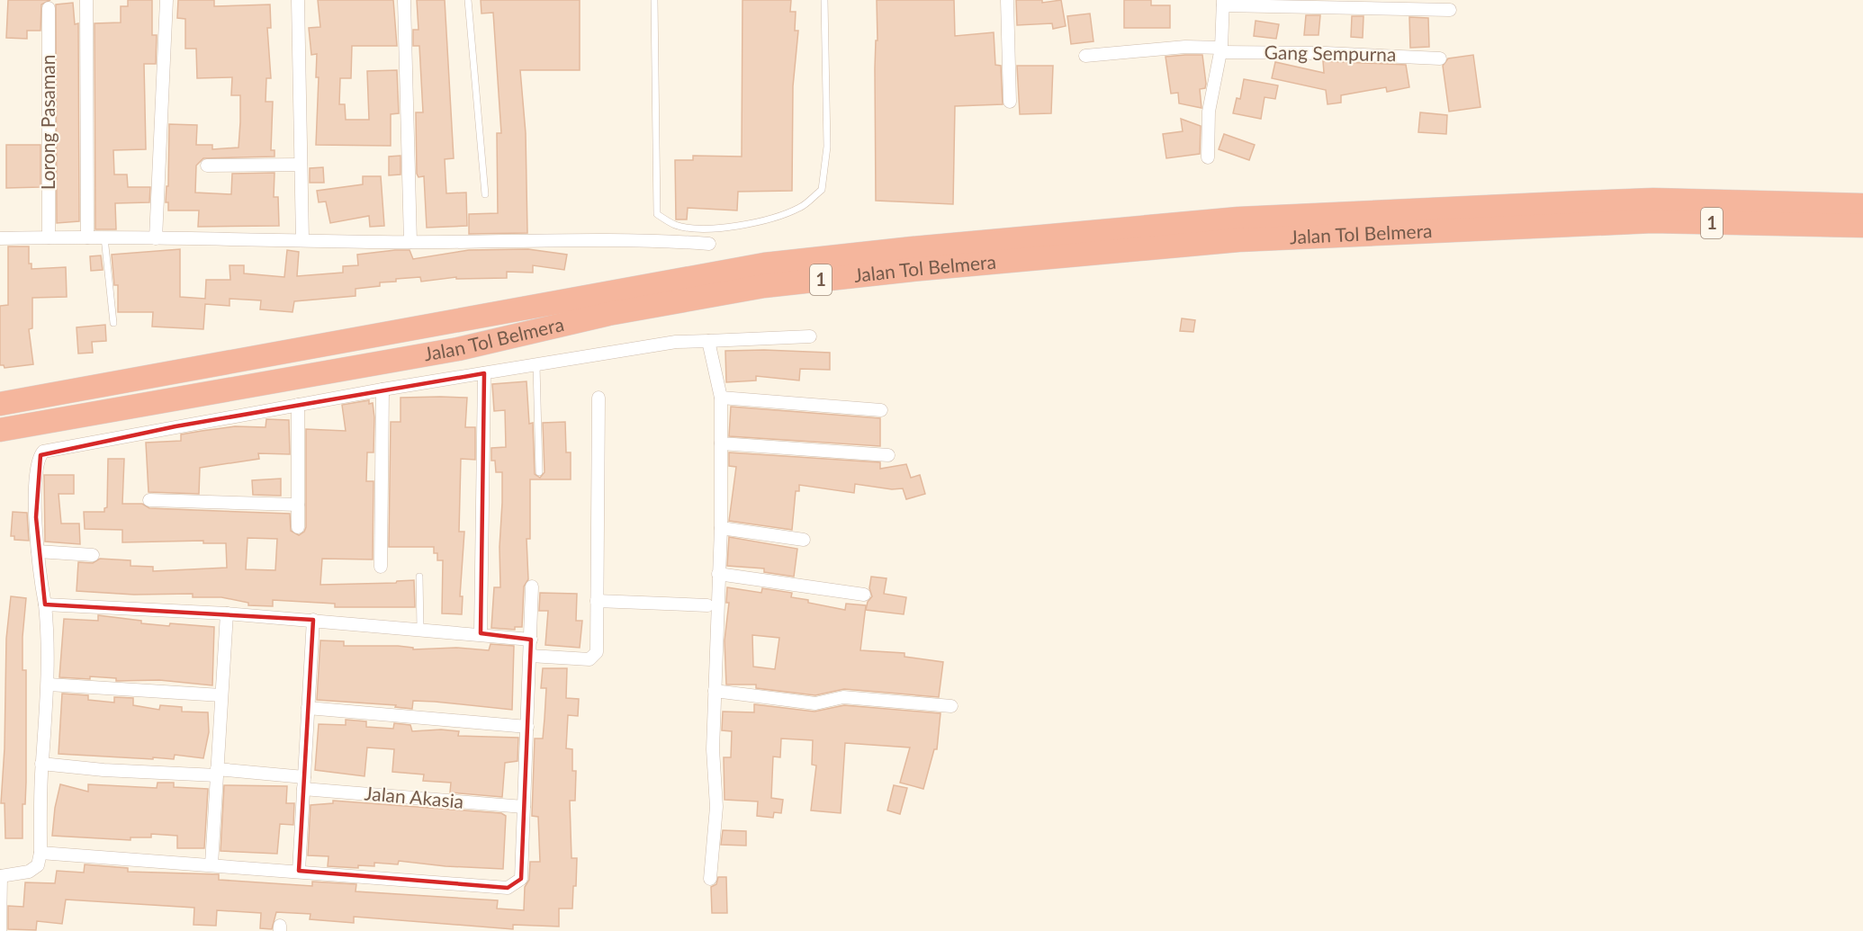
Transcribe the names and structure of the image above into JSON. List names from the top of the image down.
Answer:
{
  "streets": {
    "highway": ["1", "Jalan Tol Belmera"],
    "street": ["Gang Sempurna", "Lorong Pasaman", "Jalan Akasia"]
  }
}
